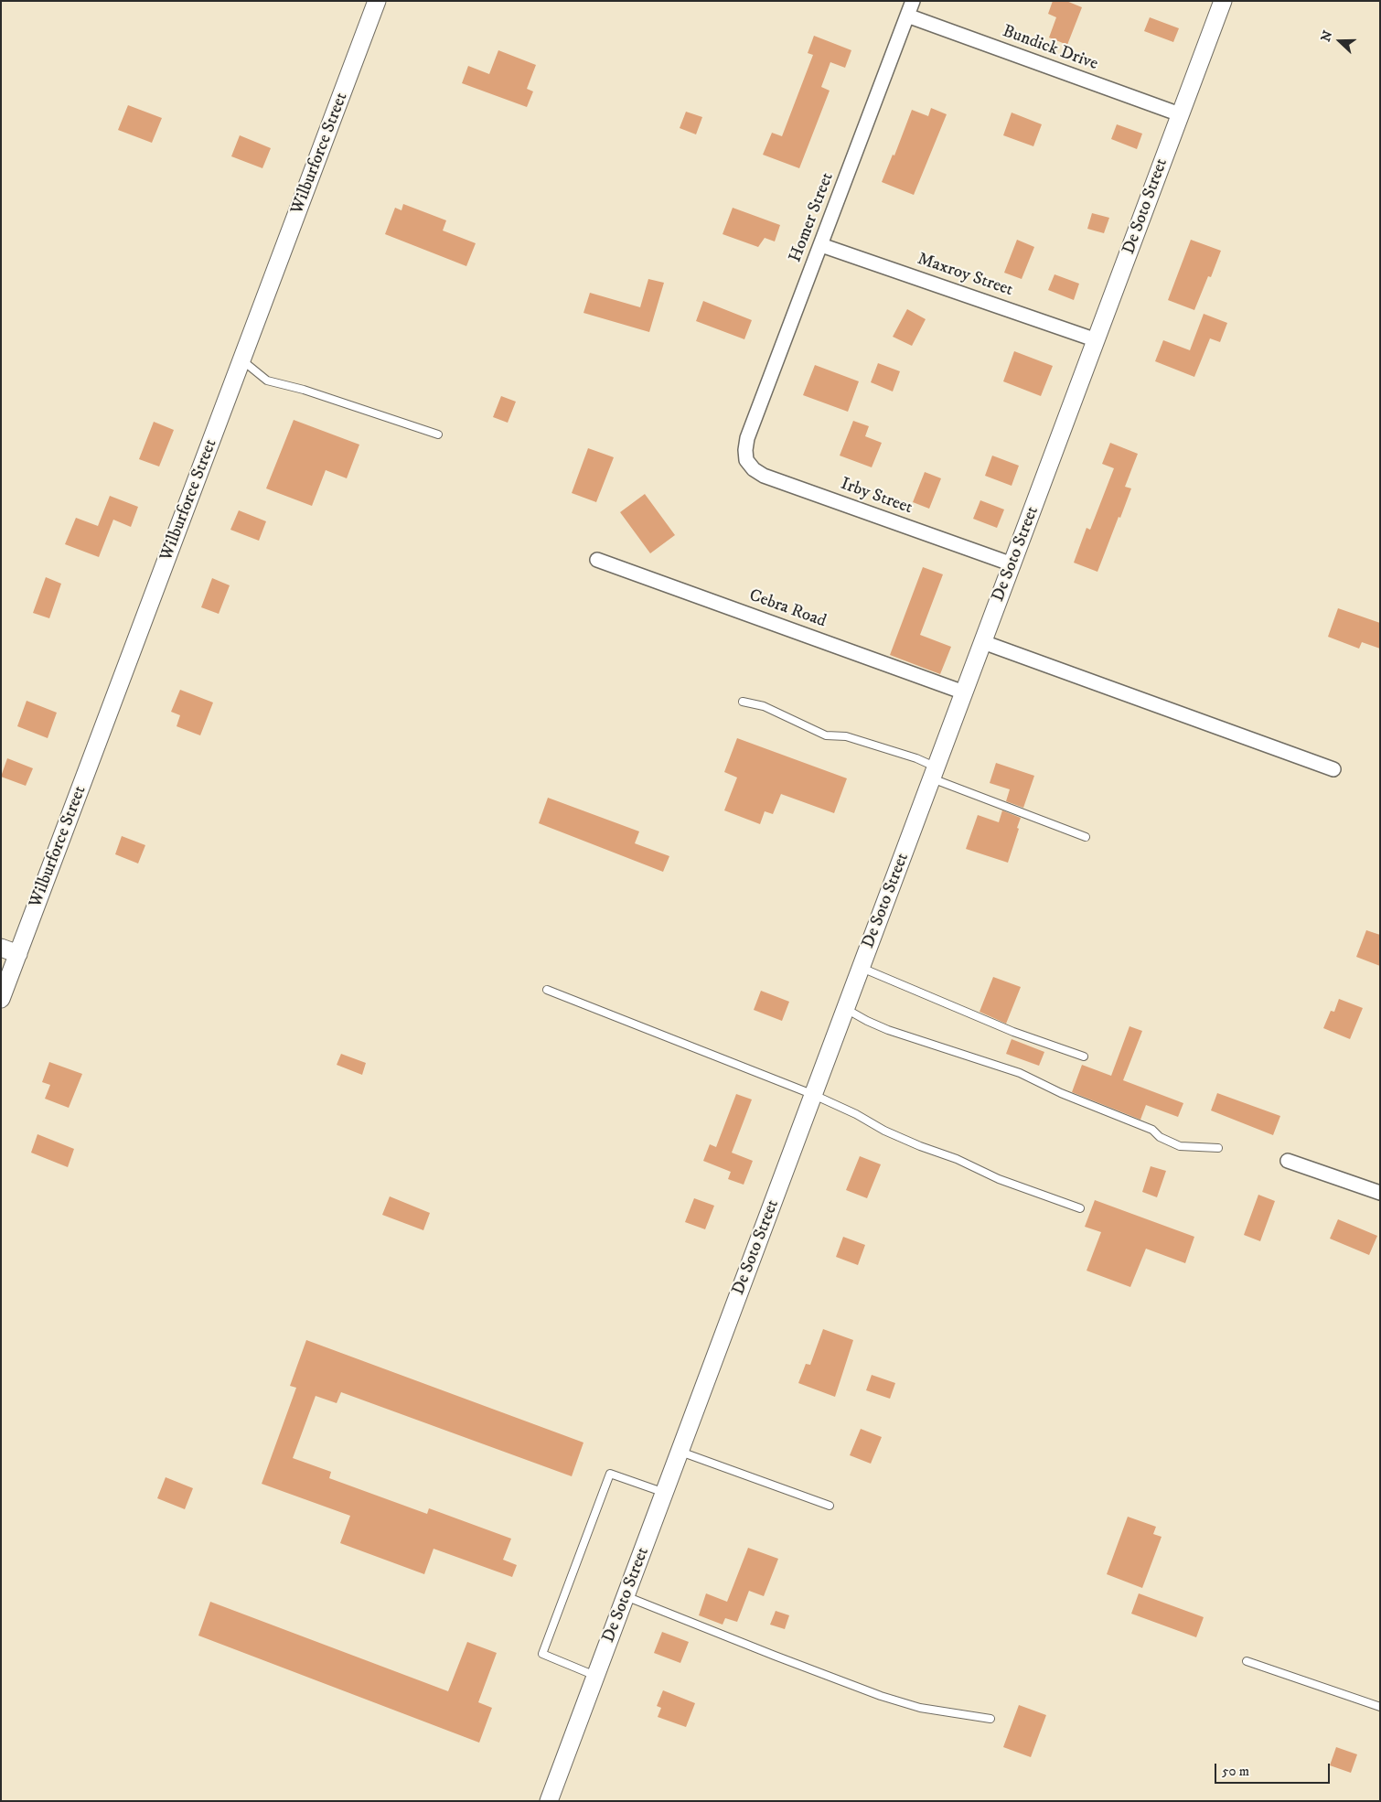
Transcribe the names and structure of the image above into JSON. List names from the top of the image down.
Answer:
{
  "streets": {
    "street": [
      "Bundick Drive",
      "Wilburforce Street",
      "De Soto Street",
      "Homer Street",
      "Maxroy Street",
      "Irby Street",
      "Cebra Road"
    ]
  },
  "crossings": [
    ["Bundick Drive", "De Soto Street"],
    ["Bundick Drive", "Homer Street"],
    ["De Soto Street", "Maxroy Street"],
    ["De Soto Street", "Irby Street"],
    ["De Soto Street", "Cebra Road"],
    ["Homer Street", "Maxroy Street"],
    ["Homer Street", "Irby Street"]
  ],
  "scale_bar": "50 m",
  "north": "left"
}
